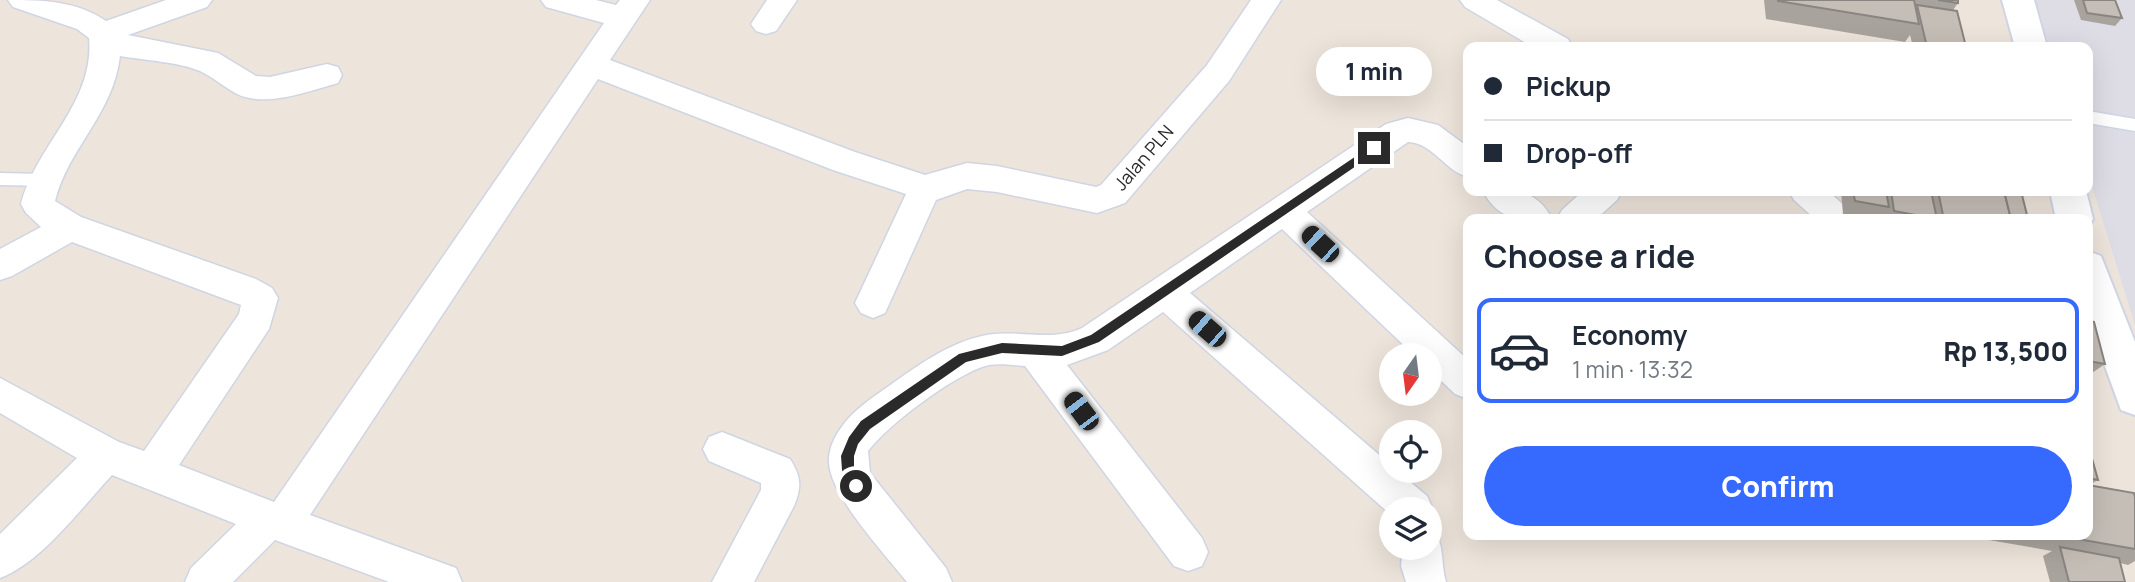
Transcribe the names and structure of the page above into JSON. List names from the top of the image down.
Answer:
{
  "streets": {
    "street": ["Jalan PLN"]
  },
  "north": "bottom",
  "page": {
    "banner": ["Pickup", "Drop-off"],
    "bubble": "1 min",
    "heading": "Choose a ride",
    "list": [
      {
        "name": "Economy",
        "note": "1 min · 13:32",
        "value": "Rp 13,500"
      }
    ],
    "buttons": "Confirm"
  }
}
